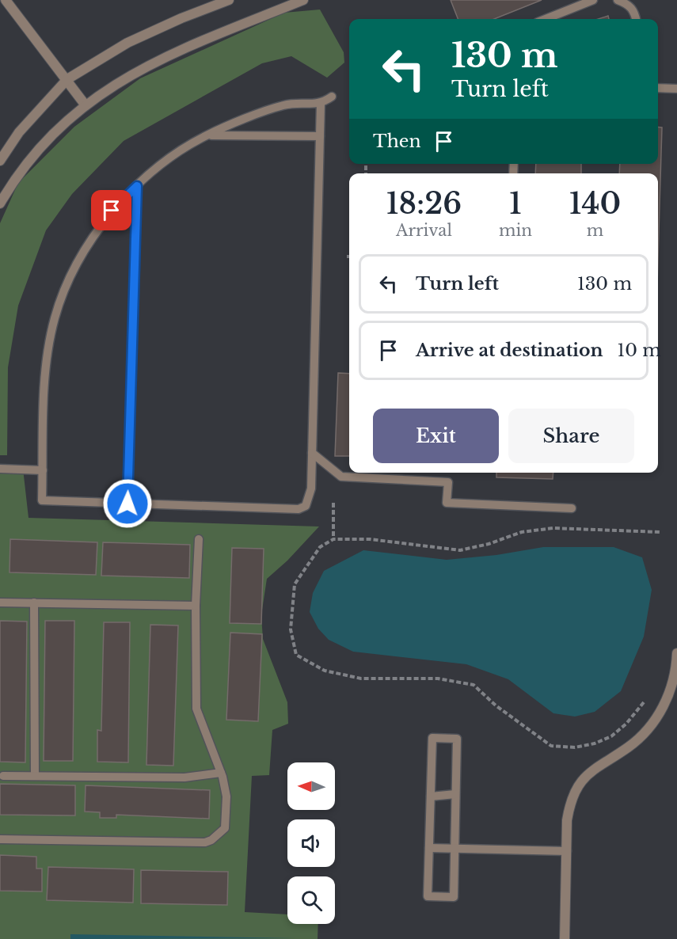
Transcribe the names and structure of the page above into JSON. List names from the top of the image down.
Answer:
{
  "north": "left",
  "page": {
    "turn": ["130 m", "Turn left"],
    "then": "Then",
    "eta": [
      "18:26",
      "Arrival",
      "1",
      "min",
      "140",
      "m"
    ],
    "list": [
      {
        "name": "Turn left",
        "value": "130 m"
      },
      {
        "name": "Arrive at destination",
        "value": "10 m"
      }
    ],
    "buttons": ["Exit", "Share"]
  }
}
